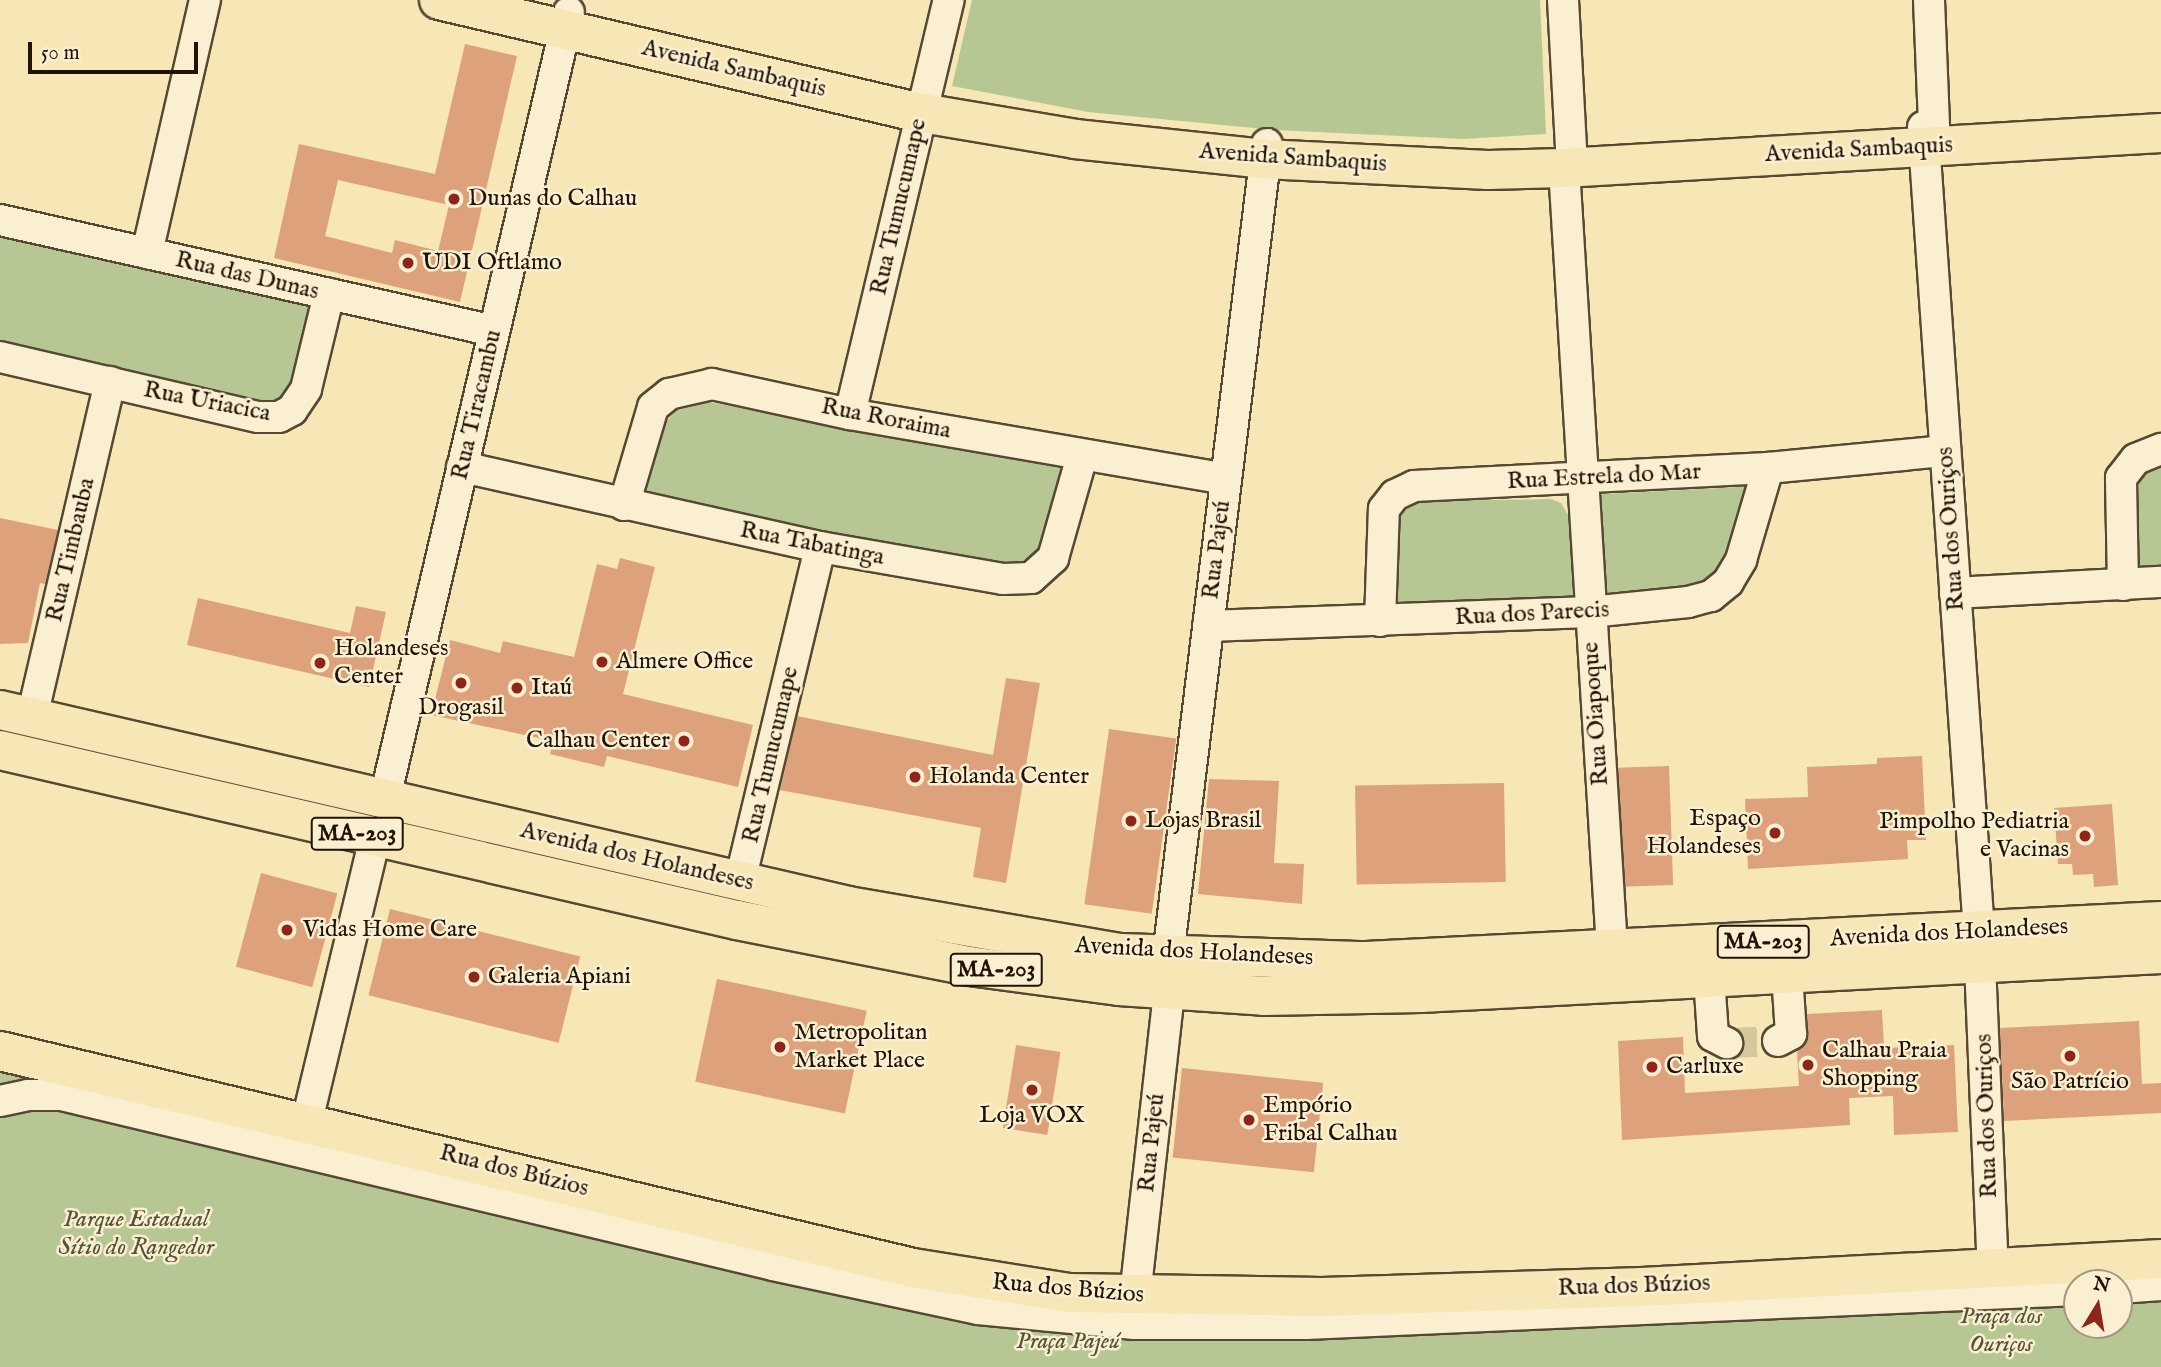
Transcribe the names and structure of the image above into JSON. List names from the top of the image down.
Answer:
{
  "streets": {
    "main road": [
      "Avenida Sambaquis",
      "MA-203",
      "Avenida dos Holandeses",
      "Rua dos Búzios"
    ],
    "street": [
      "Rua Tumucumape",
      "Rua das Dunas",
      "Rua Uriacica",
      "Rua Tiracambu",
      "Rua Roraima",
      "Rua Estrela do Mar",
      "Rua dos Ouriços",
      "Rua Tabatinga",
      "Rua Timbauba",
      "Rua Pajeú",
      "Rua dos Parecis",
      "Rua Oiapoque"
    ]
  },
  "crossings": [
    ["Avenida Sambaquis", "Rua Tumucumape"],
    ["Avenida Sambaquis", "Rua Tiracambu"],
    ["Avenida Sambaquis", "Rua dos Ouriços"],
    ["Avenida Sambaquis", "Rua Pajeú"],
    ["Avenida Sambaquis", "Rua Oiapoque"],
    ["Rua Tumucumape", "Rua Roraima"],
    ["Rua Tumucumape", "Rua Tabatinga"],
    ["Rua Tumucumape", "Avenida dos Holandeses"],
    ["Rua das Dunas", "Rua Uriacica"],
    ["Rua das Dunas", "Rua Tiracambu"],
    ["Rua Uriacica", "Rua Timbauba"],
    ["Rua Tiracambu", "Rua Tabatinga"],
    ["Rua Tiracambu", "Avenida dos Holandeses"],
    ["Rua Roraima", "Rua Tabatinga"],
    ["Rua Roraima", "Rua Pajeú"],
    ["Rua Estrela do Mar", "Rua dos Ouriços"],
    ["Rua Estrela do Mar", "Rua dos Parecis"],
    ["Rua Estrela do Mar", "Rua Oiapoque"],
    ["Rua dos Ouriços", "Avenida dos Holandeses"],
    ["Rua dos Ouriços", "Rua dos Búzios"],
    ["Rua Timbauba", "Avenida dos Holandeses"],
    ["Rua Pajeú", "Rua dos Parecis"],
    ["Rua Pajeú", "Avenida dos Holandeses"],
    ["Rua Pajeú", "Rua dos Búzios"],
    ["Rua dos Parecis", "Rua Oiapoque"],
    ["Rua Oiapoque", "Avenida dos Holandeses"]
  ],
  "parks": ["Parque Estadual Sítio do Rangedor", "Praça dos Ouriços", "Praça Pajeú"],
  "places": [
    "Dunas do Calhau",
    "UDI Oftlamo",
    "Almere Office",
    "Holandeses Center",
    "Drogasil",
    "Itaú",
    "Calhau Center",
    "Holanda Center",
    "Lojas Brasil",
    "Espaço Holandeses",
    "Pimpolho Pediatria e Vacinas",
    "Vidas Home Care",
    "Galeria Apiani",
    "Metropolitan Market Place",
    "São Patrício",
    "Calhau Praia Shopping",
    "Carluxe",
    "Loja VOX",
    "Empório Fribal Calhau"
  ],
  "scale_bar": "50 m",
  "north": "top"
}
